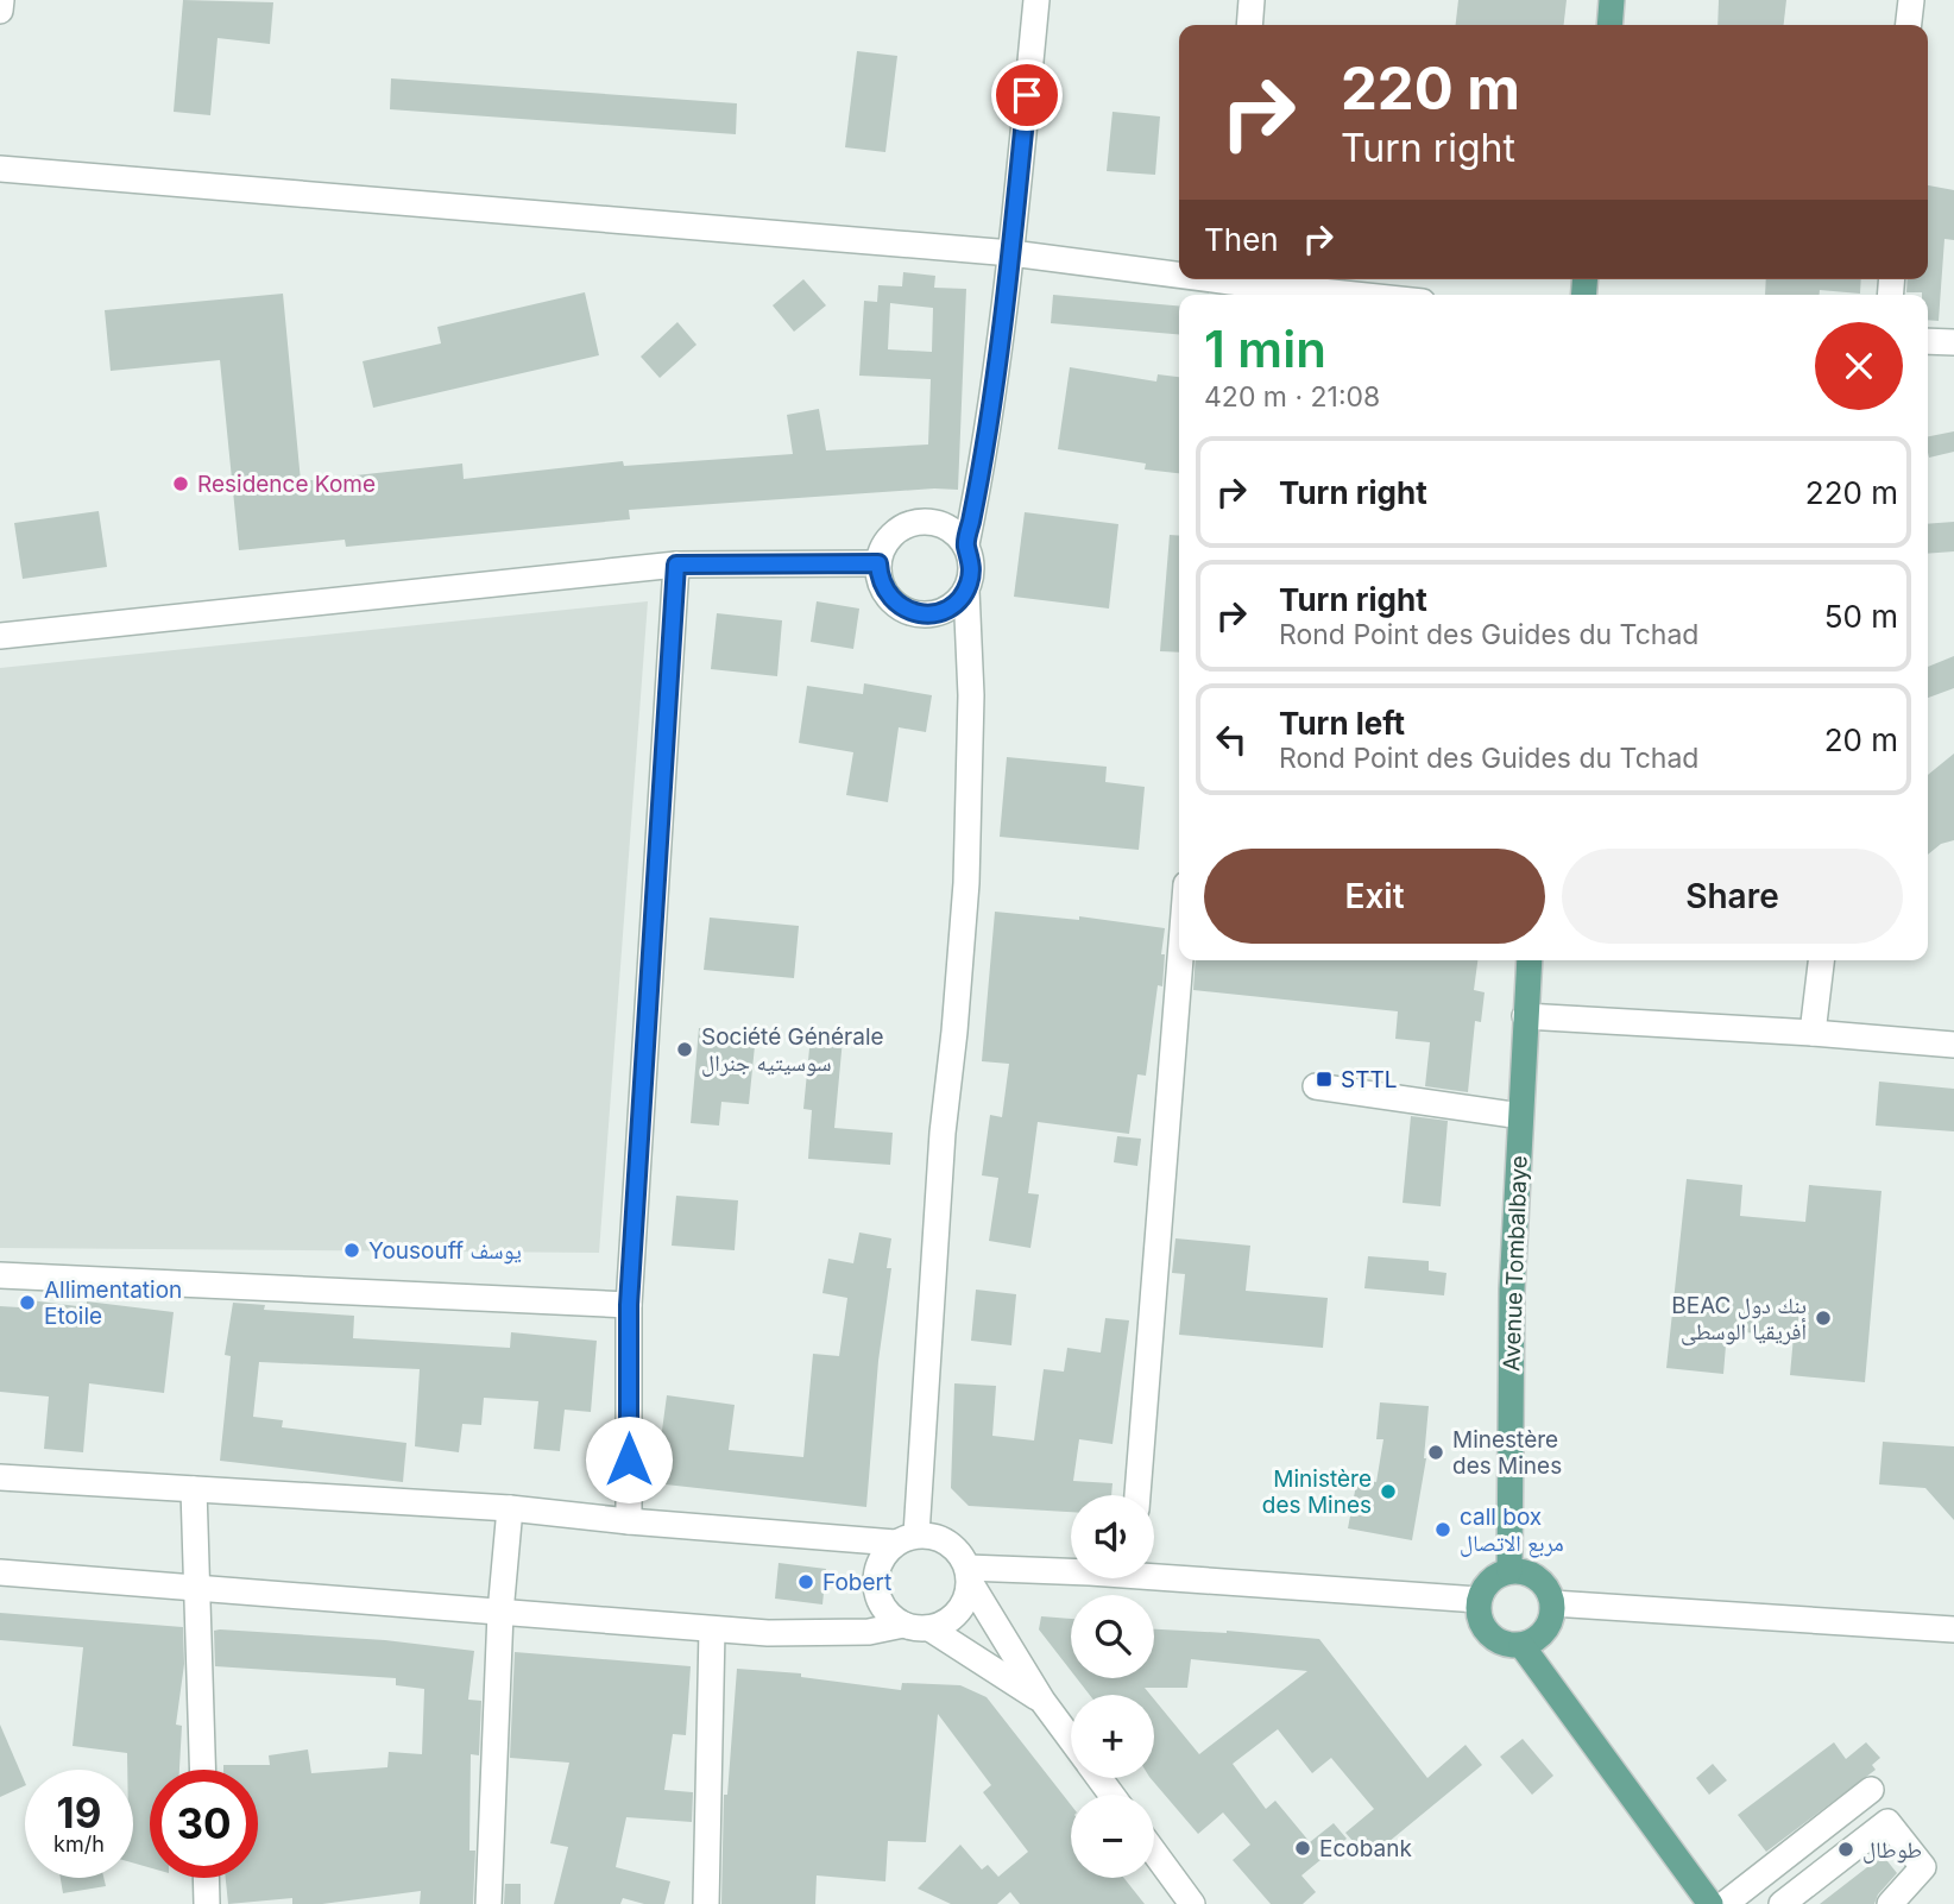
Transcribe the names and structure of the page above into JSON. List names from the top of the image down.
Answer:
{
  "streets": {
    "main road": ["Avenue Tombalbaye"]
  },
  "places": {
    "other": [
      "Residence Kome",
      "Société Générale سوسيتيه جنرال",
      "Yousouff يوسف",
      "Allimentation Etoile",
      "BEAC بنك دول أفريقيا الوسطى",
      "Minestère des Mines",
      "Ministère des Mines",
      "call box مربع الاتصال",
      "Fobert",
      "Ecobank",
      "طوطال"
    ],
    "transit": ["STTL"]
  },
  "page": {
    "turn": ["220 m", "Turn right"],
    "then": "Then",
    "heading": ["1 min", "420 m · 21:08"],
    "list": [
      {
        "name": "Turn right",
        "value": "220 m"
      },
      {
        "name": "Turn right",
        "note": "Rond Point des Guides du Tchad",
        "value": "50 m"
      },
      {
        "name": "Turn left",
        "note": "Rond Point des Guides du Tchad",
        "value": "20 m"
      }
    ],
    "buttons": ["Exit", "Share"],
    "map_buttons": ["+", "−"],
    "speed": "19 km/h",
    "limit": "30"
  }
}
